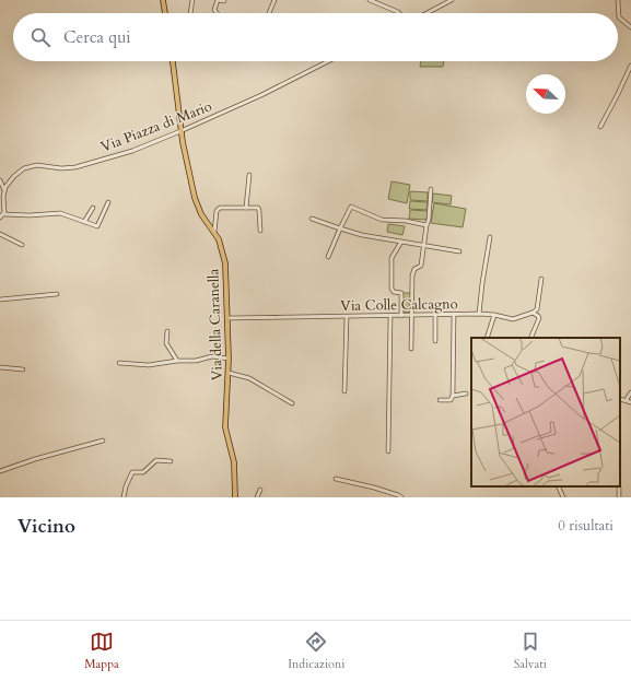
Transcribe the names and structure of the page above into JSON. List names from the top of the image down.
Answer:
{
  "streets": {
    "main road": ["Via della Caranella"],
    "street": ["Via Piazza di Mario", "Via Colle Calcagno"]
  },
  "crossings": [
    ["Via Piazza di Mario", "Via della Caranella"],
    ["Via Colle Calcagno", "Via della Caranella"]
  ],
  "north": "top left",
  "page": {
    "search": "Cerca qui",
    "heading": ["Vicino", "0 risultati"],
    "nav": ["Mappa", "Indicazioni", "Salvati"]
  }
}
